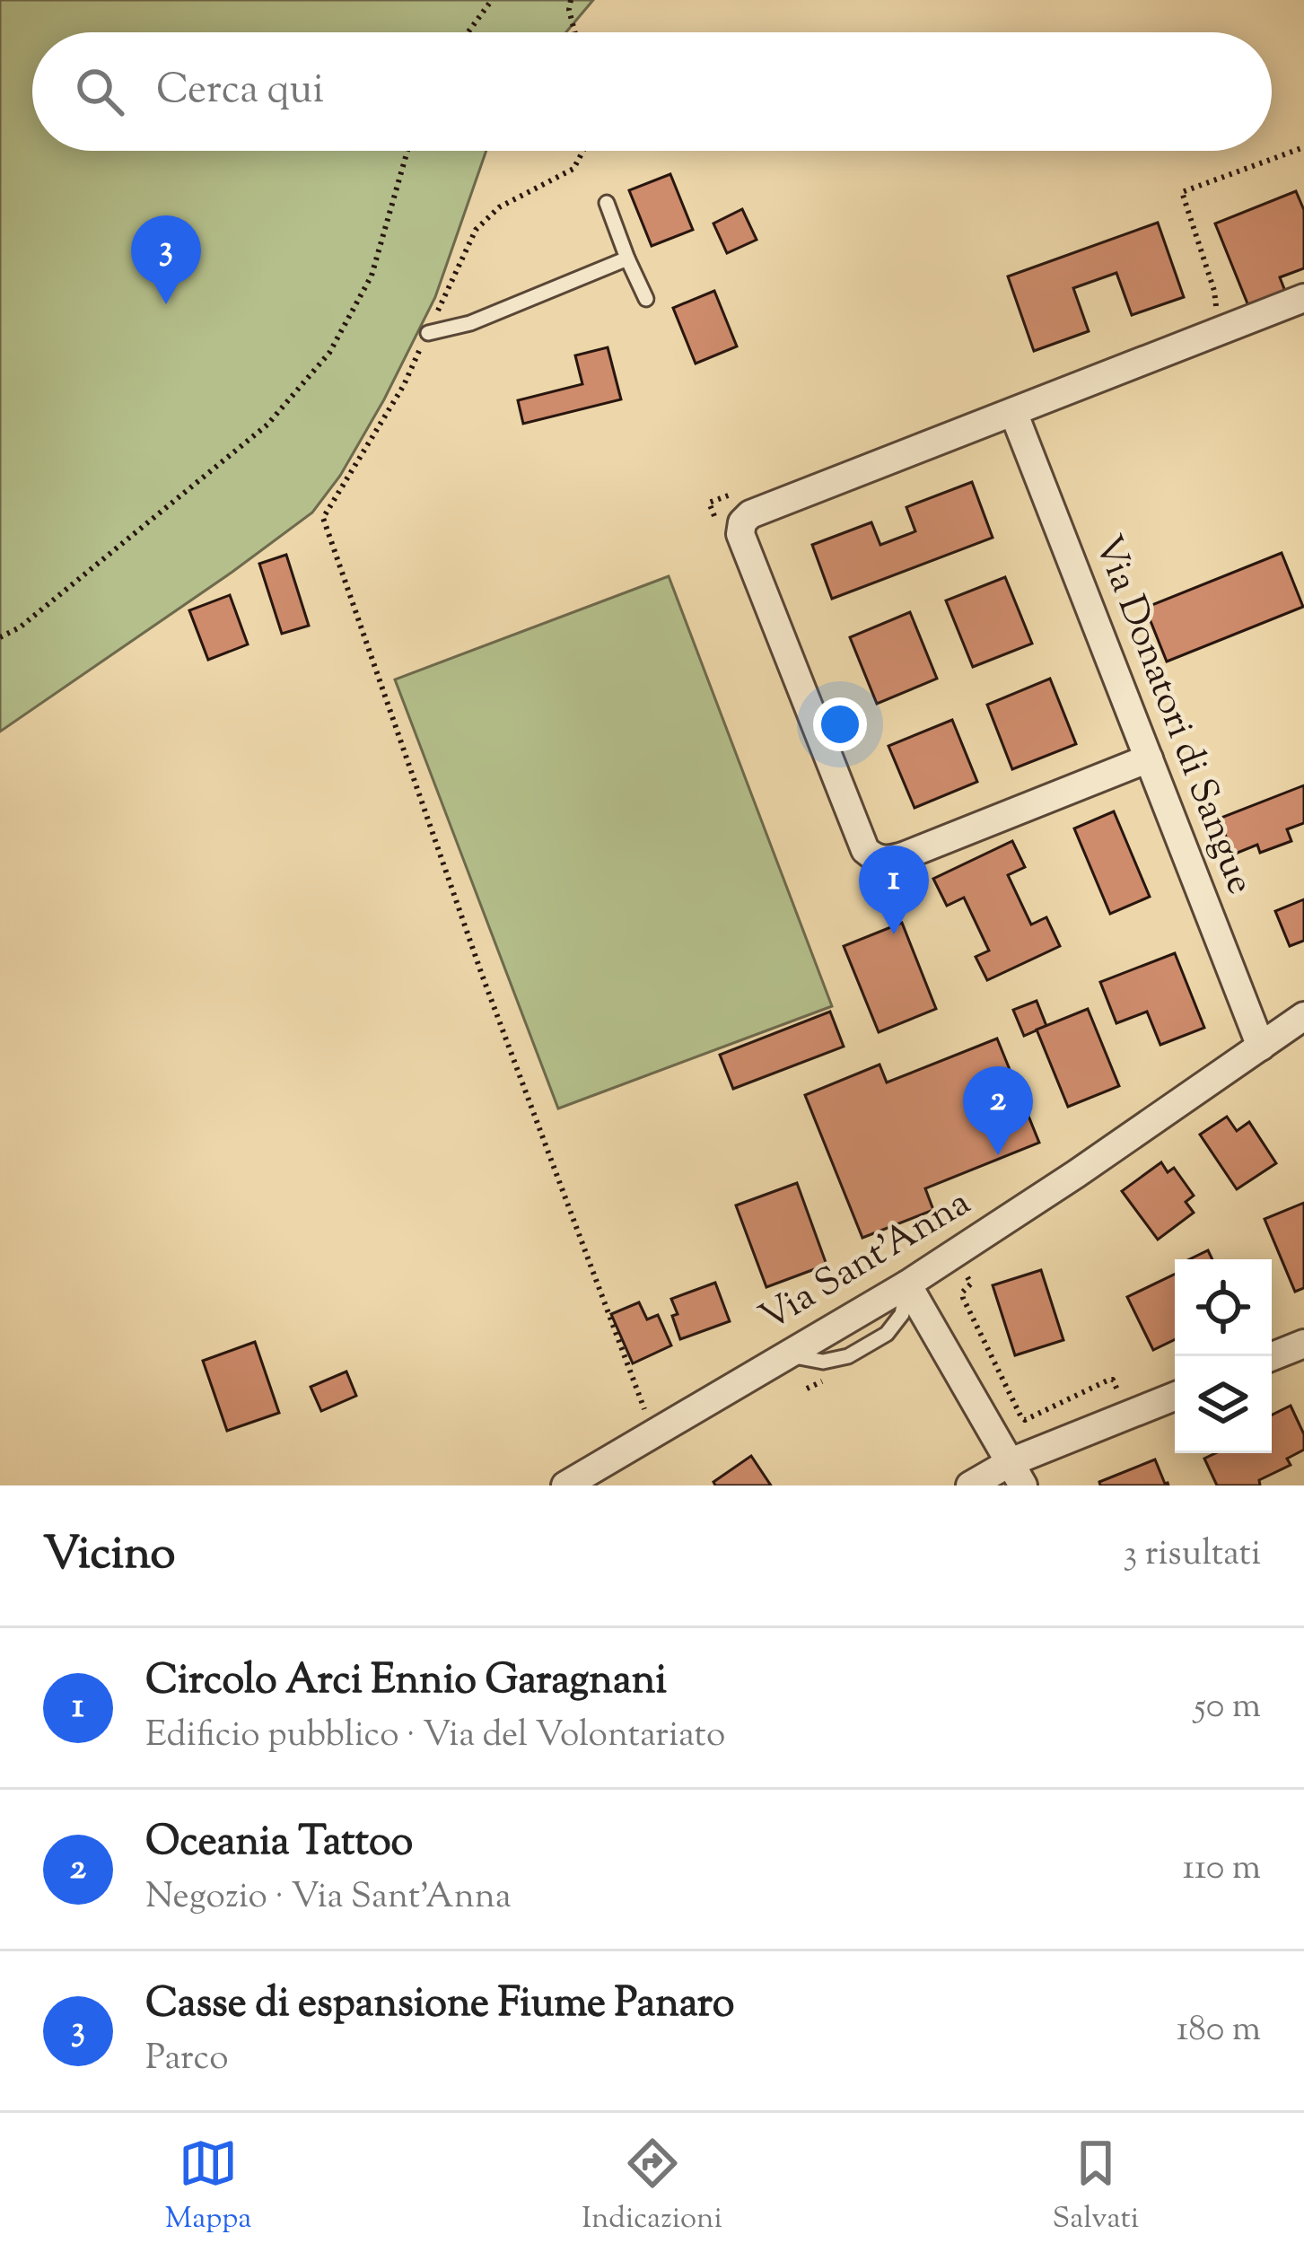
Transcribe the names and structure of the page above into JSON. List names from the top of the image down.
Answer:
{
  "streets": {
    "street": ["Via Donatori di Sangue", "Via Sant'Anna"]
  },
  "crossings": [
    ["Via Donatori di Sangue", "Via Sant'Anna"]
  ],
  "page": {
    "search": "Cerca qui",
    "pins": ["3", "1", "2"],
    "heading": ["Vicino", "3 risultati"],
    "list": [
      {
        "mark": "1",
        "name": "Circolo Arci Ennio Garagnani",
        "note": "Edificio pubblico · Via del Volontariato",
        "value": "50 m"
      },
      {
        "mark": "2",
        "name": "Oceania Tattoo",
        "note": "Negozio · Via Sant'Anna",
        "value": "110 m"
      },
      {
        "mark": "3",
        "name": "Casse di espansione Fiume Panaro",
        "note": "Parco",
        "value": "180 m"
      }
    ],
    "nav": ["Mappa", "Indicazioni", "Salvati"]
  }
}
